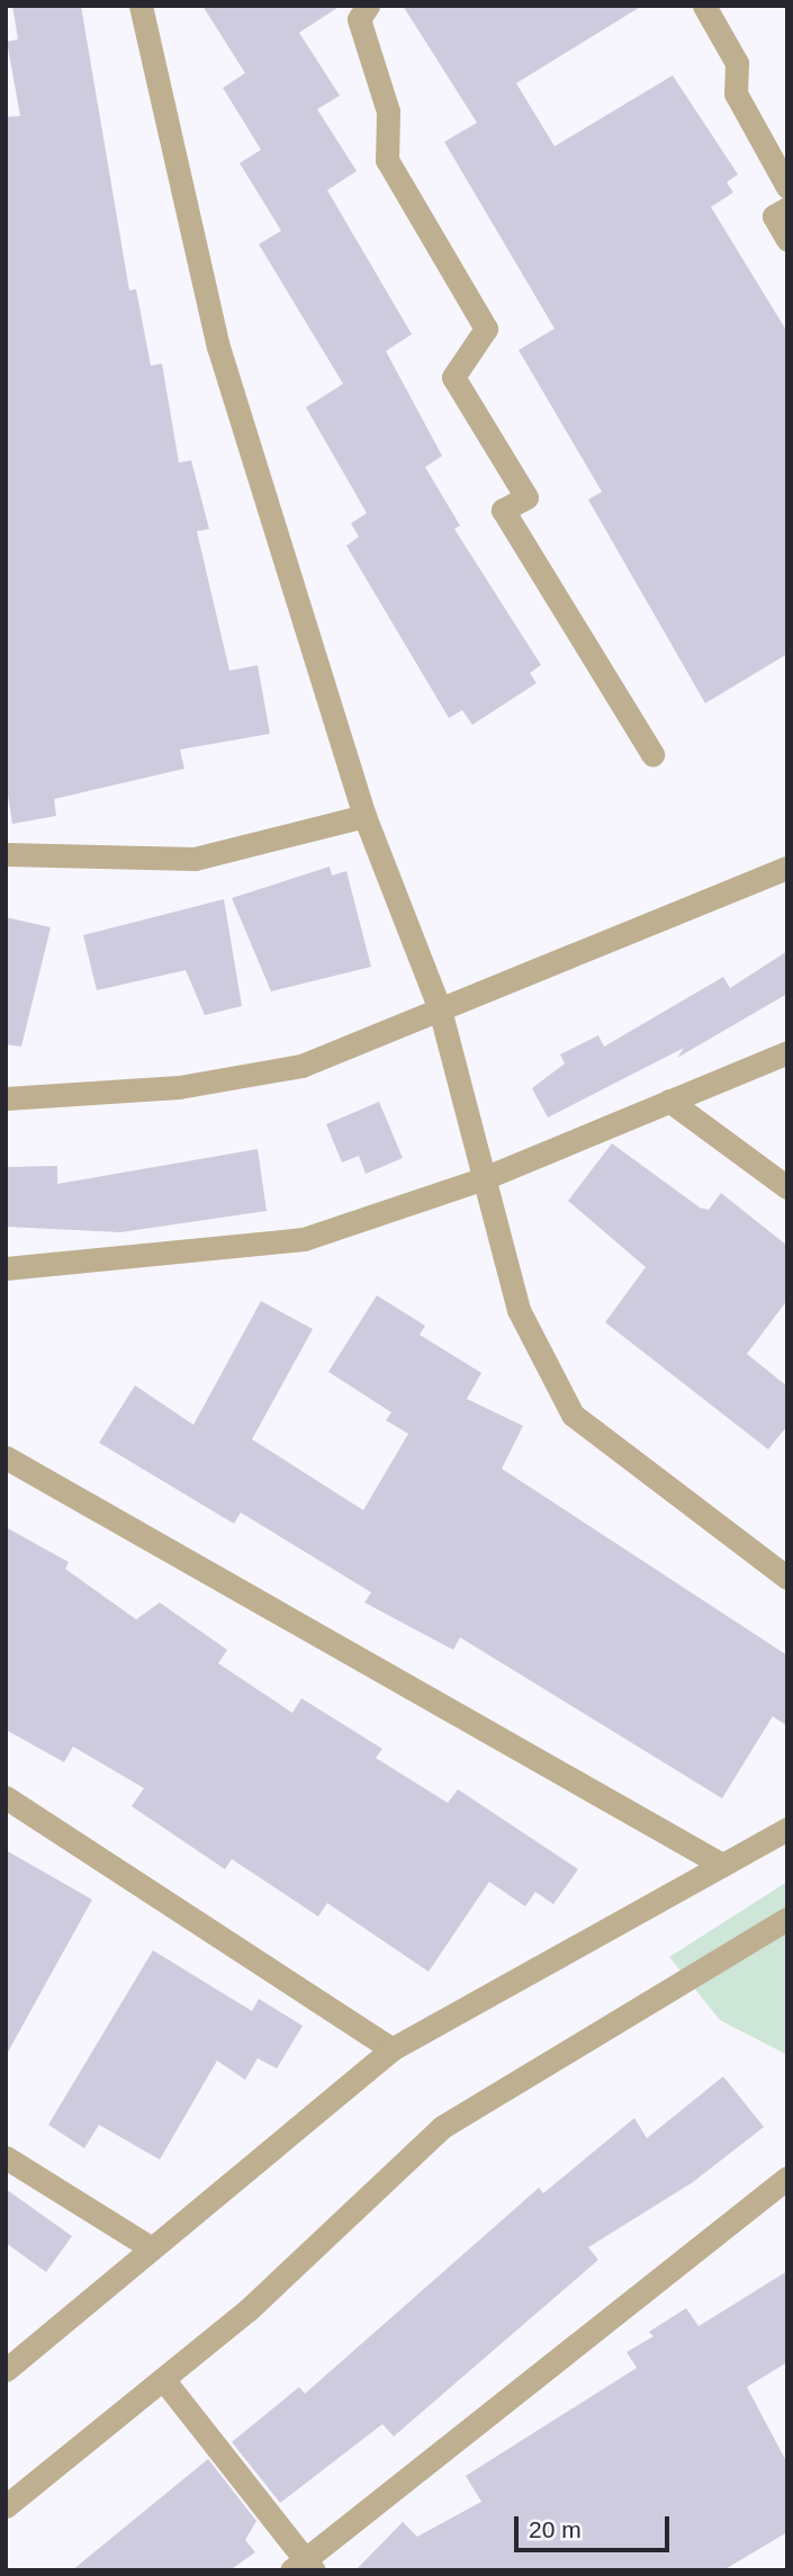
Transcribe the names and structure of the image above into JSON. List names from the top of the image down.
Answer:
{
  "scale_bar": "20 m"
}
